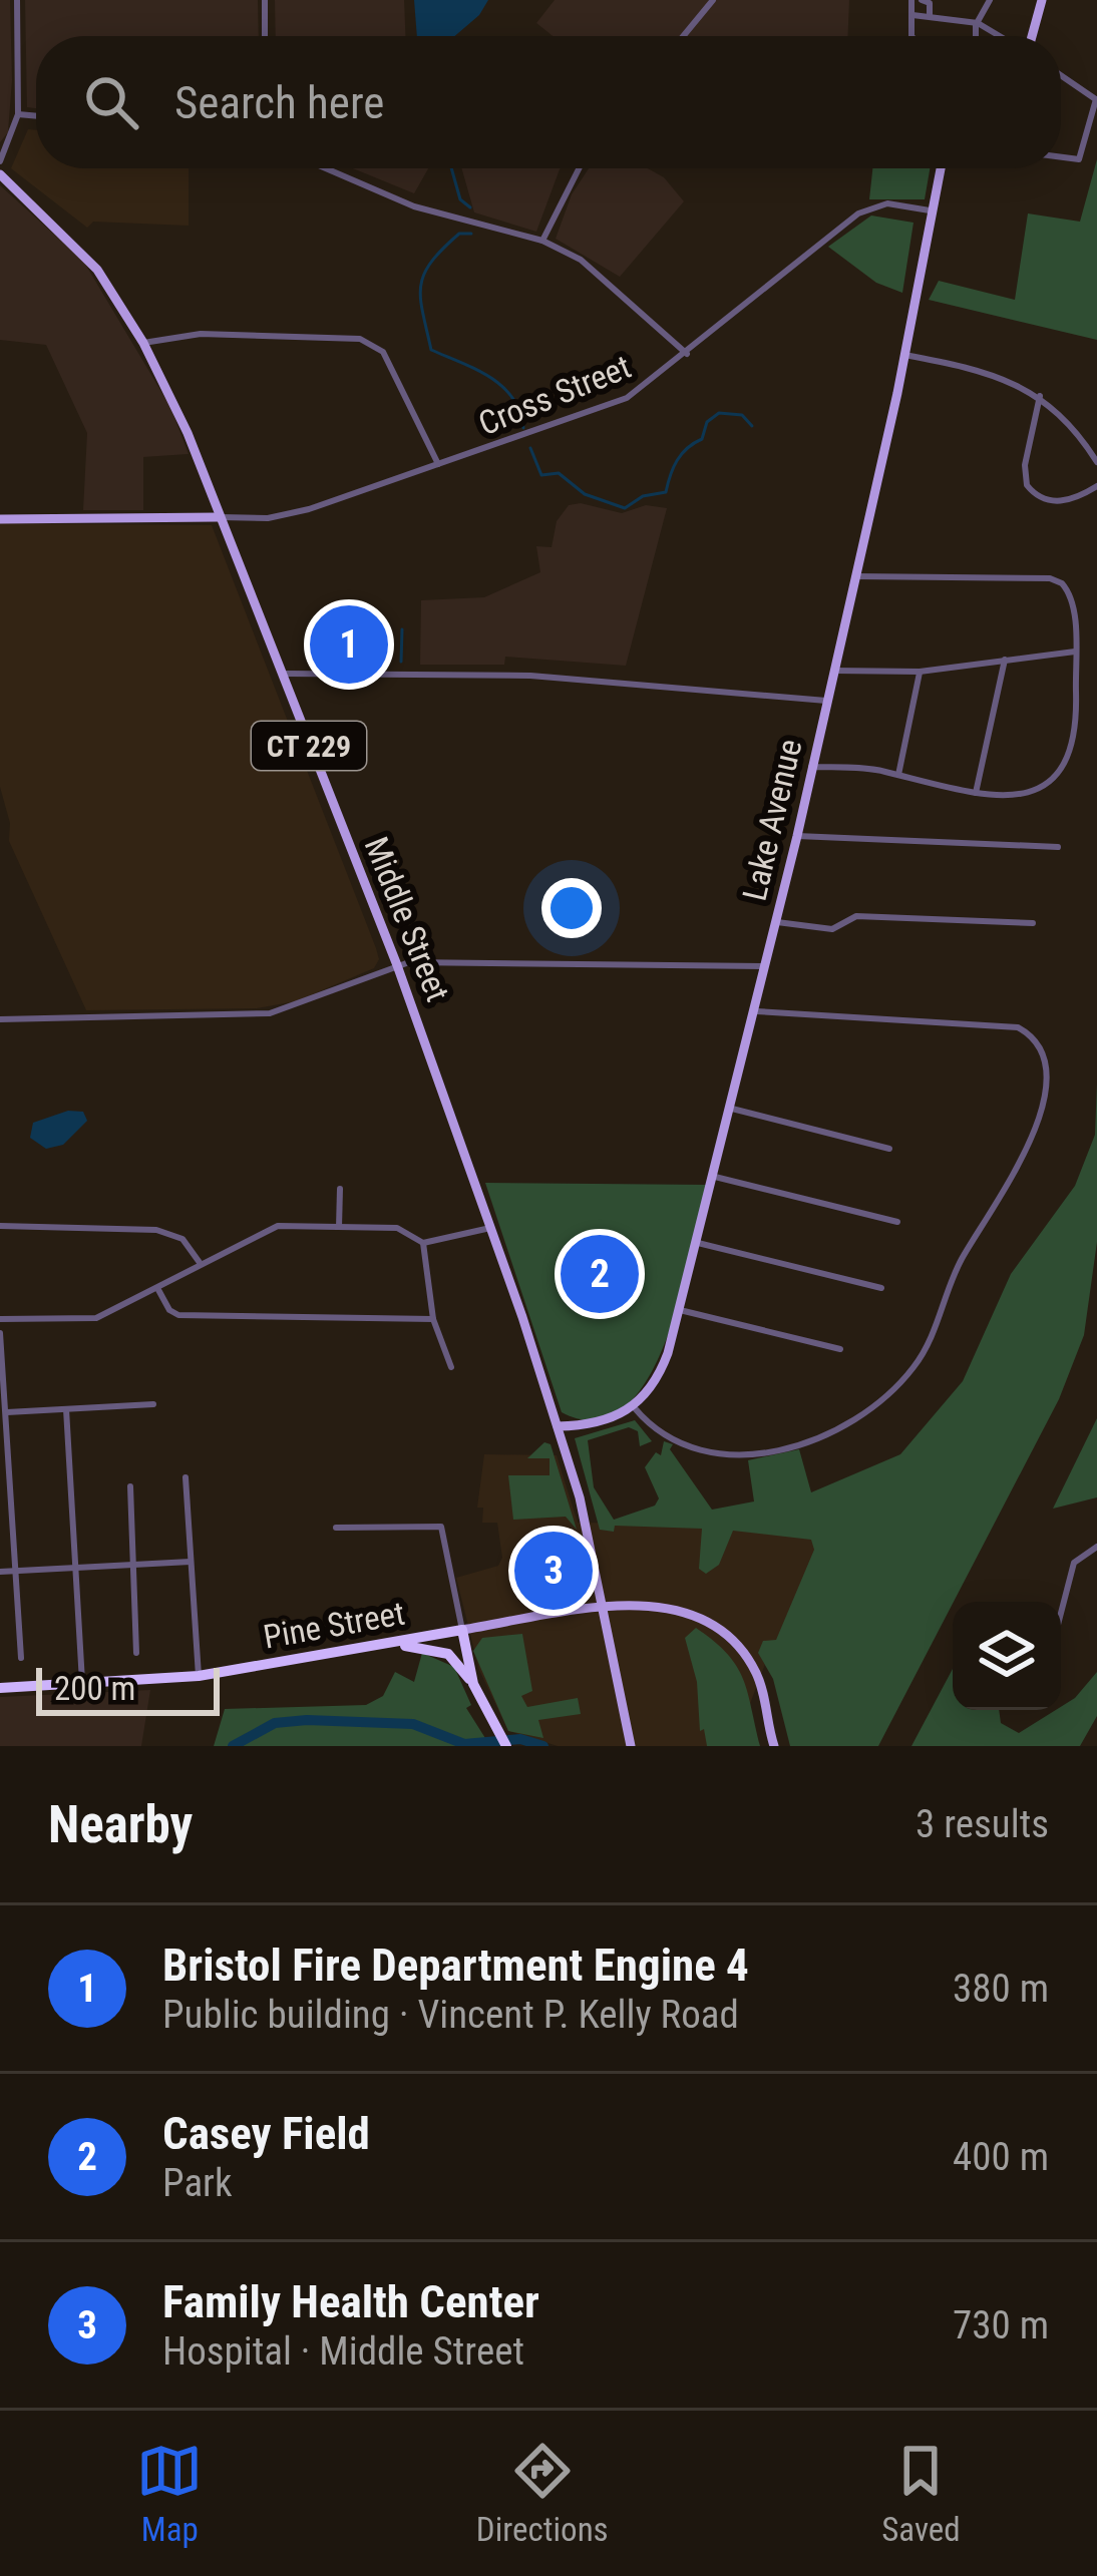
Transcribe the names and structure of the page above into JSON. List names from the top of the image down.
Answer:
{
  "streets": {
    "highway": ["Pine Street"],
    "main road": ["CT 229", "Lake Avenue", "Middle Street"],
    "street": ["Cross Street"]
  },
  "crossings": [
    ["Cross Street", "Lake Avenue"],
    ["Cross Street", "Middle Street"],
    ["Middle Street", "Pine Street"]
  ],
  "scale_bar": "200 m",
  "page": {
    "search": "Search here",
    "pins": ["1", "2", "3"],
    "scale": "200 m",
    "heading": ["Nearby", "3 results"],
    "list": [
      {
        "mark": "1",
        "name": "Bristol Fire Department Engine 4",
        "note": "Public building · Vincent P. Kelly Road",
        "value": "380 m"
      },
      {
        "mark": "2",
        "name": "Casey Field",
        "note": "Park",
        "value": "400 m"
      },
      {
        "mark": "3",
        "name": "Family Health Center",
        "note": "Hospital · Middle Street",
        "value": "730 m"
      }
    ],
    "nav": ["Map", "Directions", "Saved"]
  }
}
